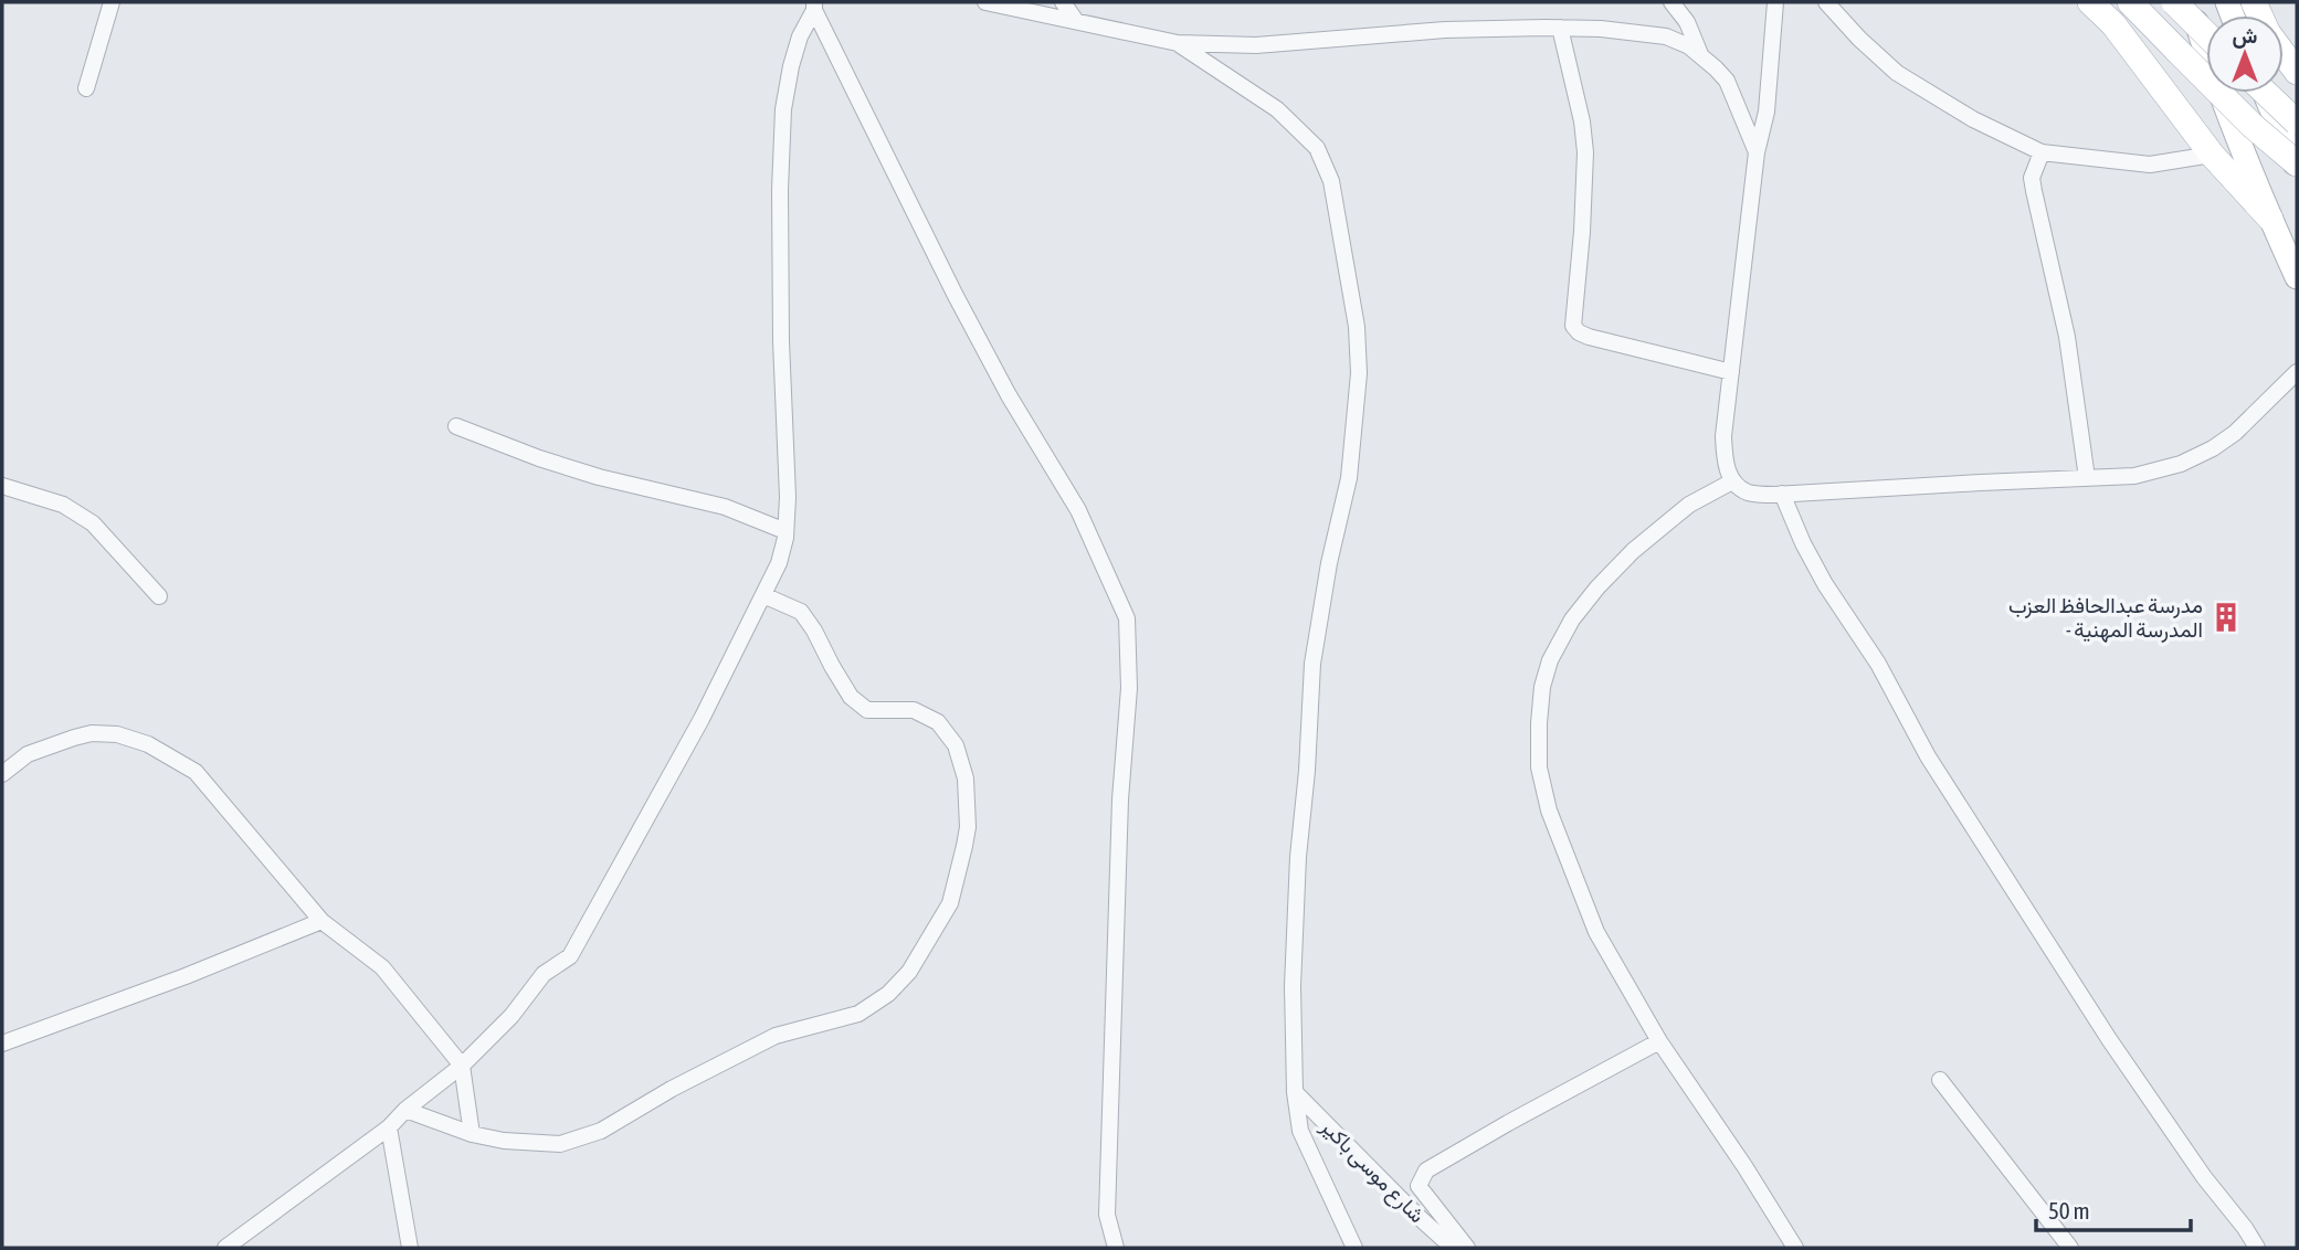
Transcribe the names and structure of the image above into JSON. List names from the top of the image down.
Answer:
{
  "streets": {
    "street": ["شارع موسى باكير"]
  },
  "places": {
    "building": ["مدرسة عبدالحافظ العزب - المدرسة المهنية"]
  },
  "scale_bar": "50 m",
  "north": "top"
}
